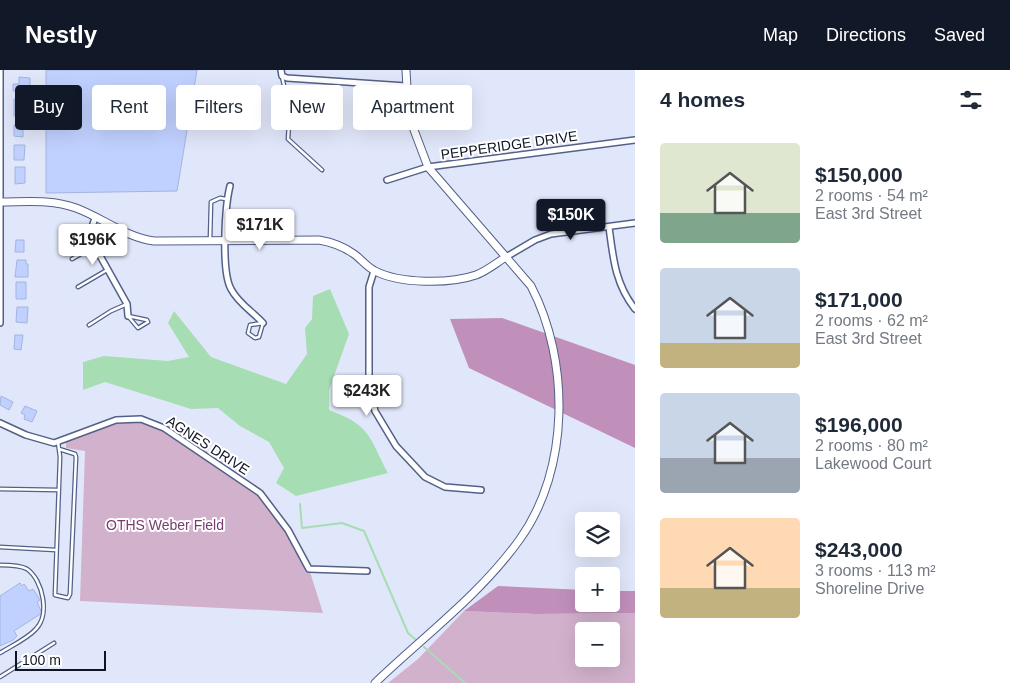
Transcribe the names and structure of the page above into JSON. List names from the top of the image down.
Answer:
{
  "streets": {
    "street": ["PEPPERIDGE DRIVE", "AGNES DRIVE"]
  },
  "parks": ["OTHS Weber Field"],
  "scale_bar": "100 m",
  "page": {
    "header": "Nestly",
    "nav": ["Map", "Directions", "Saved"],
    "heading": "4 homes",
    "chip": [
      "Buy",
      "Rent",
      "Filters",
      "New",
      "Apartment"
    ],
    "list": [
      {
        "name": "$150,000",
        "note": "2 rooms · 54 m² · East 3rd Street"
      },
      {
        "name": "$171,000",
        "note": "2 rooms · 62 m² · East 3rd Street"
      },
      {
        "name": "$196,000",
        "note": "2 rooms · 80 m² · Lakewood Court"
      },
      {
        "name": "$243,000",
        "note": "3 rooms · 113 m² · Shoreline Drive"
      }
    ],
    "price": [
      "$150K",
      "$171K",
      "$196K",
      "$243K"
    ],
    "map_buttons": ["+", "−"],
    "scale": "100 m"
  }
}
